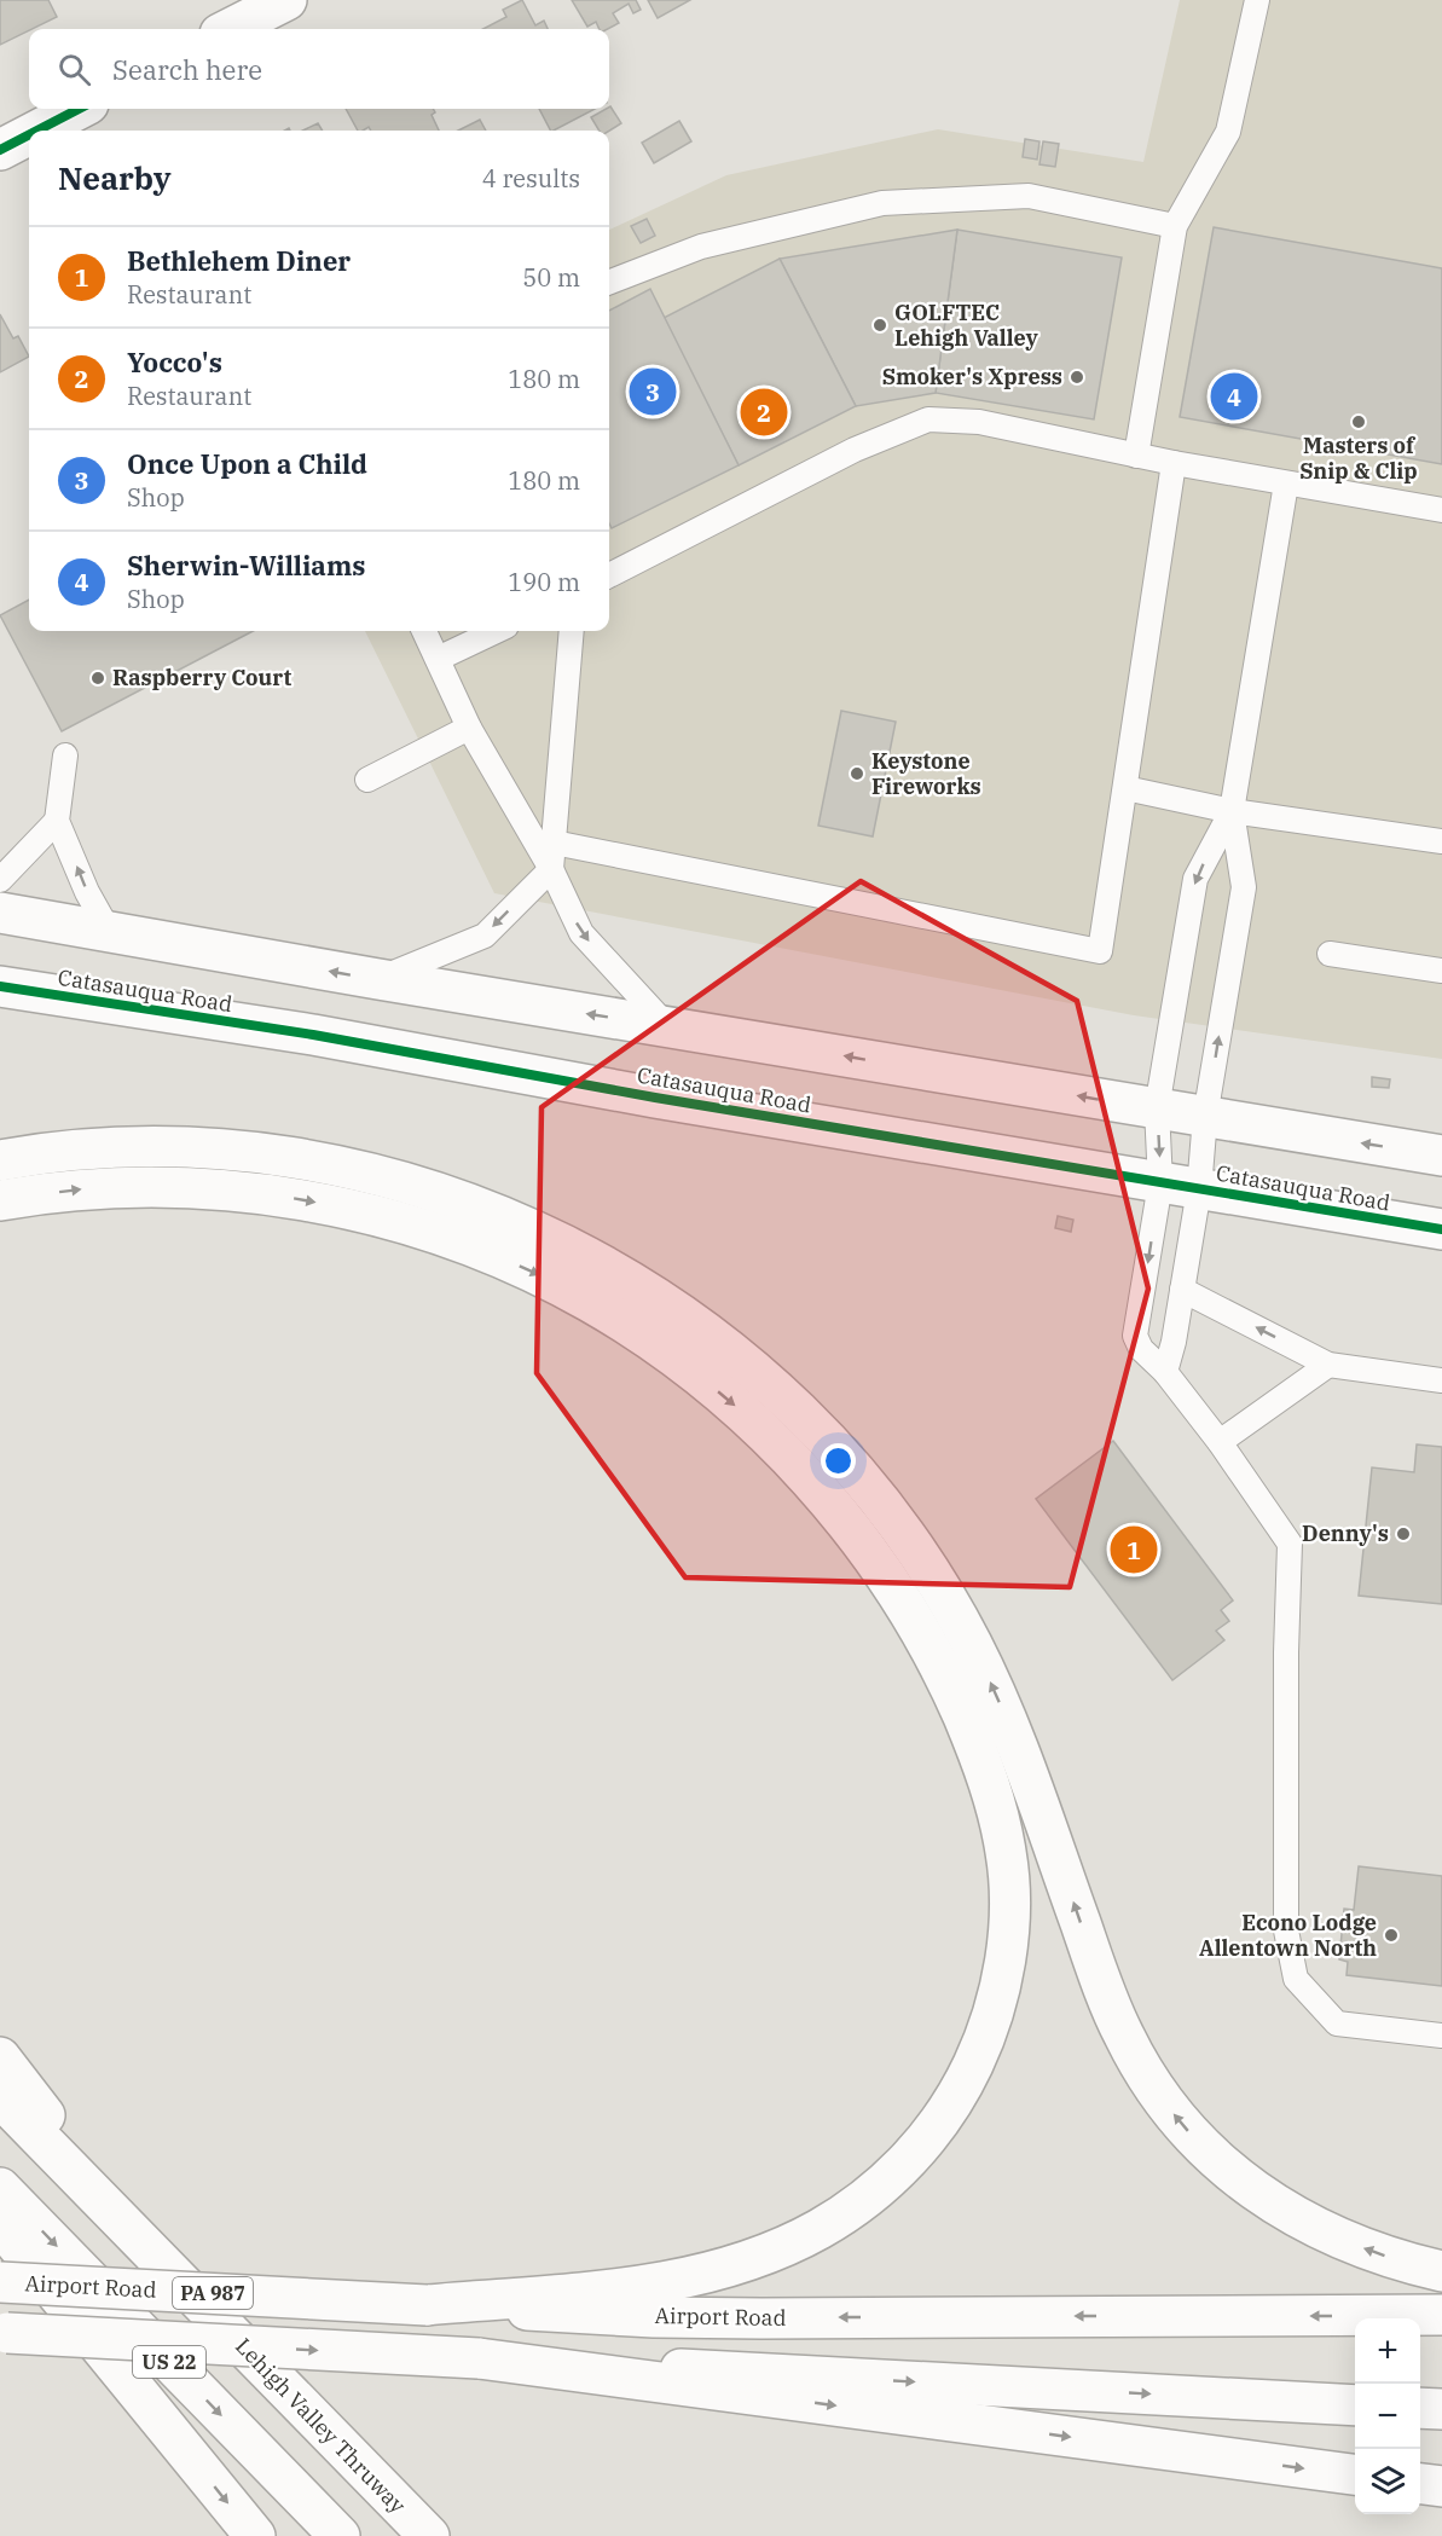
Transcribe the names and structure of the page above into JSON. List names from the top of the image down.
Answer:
{
  "streets": {
    "main road": [
      "Catasauqua Road",
      "Airport Road",
      "PA 987",
      "US 22",
      "Lehigh Valley Thruway"
    ]
  },
  "places": [
    "GOLFTEC Lehigh Valley",
    "Smoker's Xpress",
    "Masters of Snip & Clip",
    "Raspberry Court",
    "Keystone Fireworks",
    "Denny's",
    "Econo Lodge Allentown North"
  ],
  "page": {
    "search": "Search here",
    "heading": ["Nearby", "4 results"],
    "list": [
      {
        "mark": "1",
        "name": "Bethlehem Diner",
        "note": "Restaurant",
        "value": "50 m"
      },
      {
        "mark": "2",
        "name": "Yocco's",
        "note": "Restaurant",
        "value": "180 m"
      },
      {
        "mark": "3",
        "name": "Once Upon a Child",
        "note": "Shop",
        "value": "180 m"
      },
      {
        "mark": "4",
        "name": "Sherwin-Williams",
        "note": "Shop",
        "value": "190 m"
      }
    ],
    "pins": [
      "3",
      "4",
      "2",
      "1"
    ],
    "map_buttons": ["+", "−"]
  }
}
